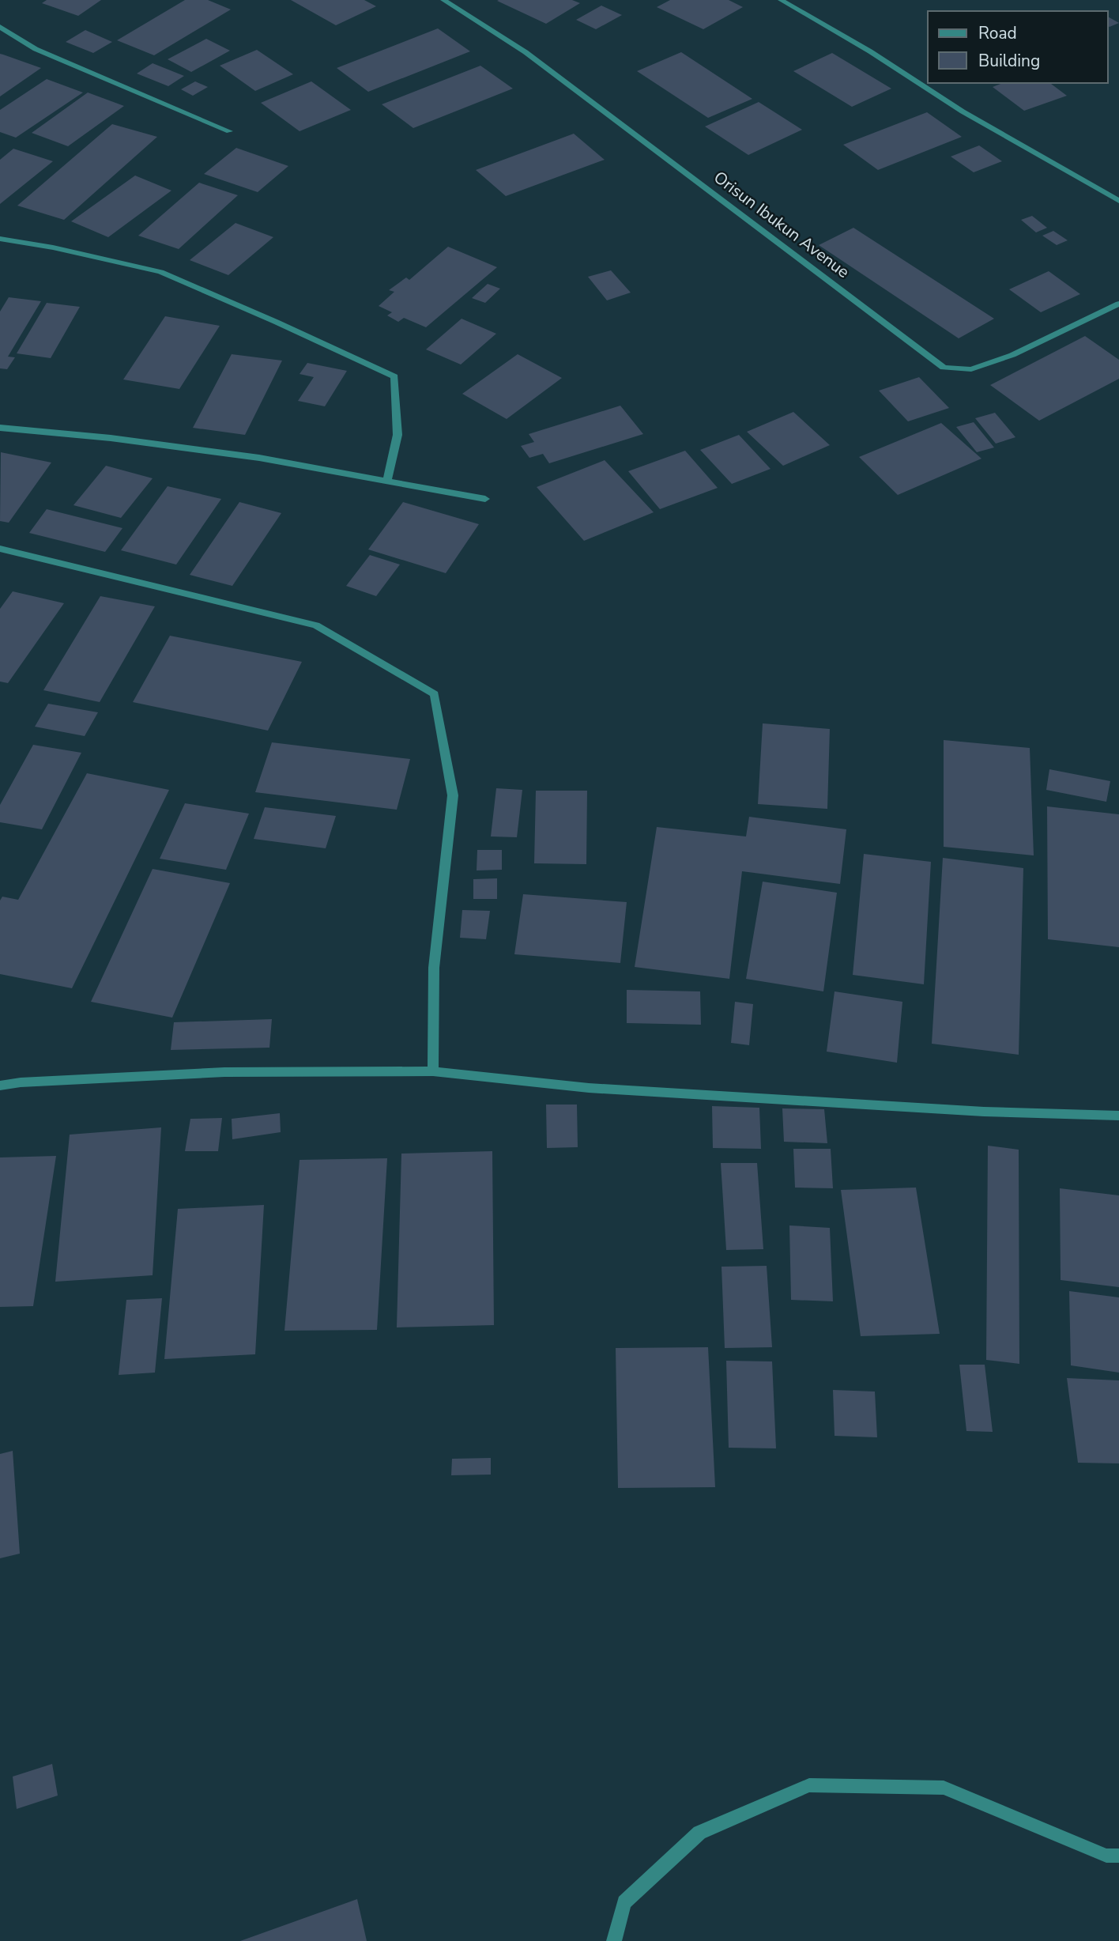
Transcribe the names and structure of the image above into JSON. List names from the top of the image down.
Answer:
{
  "streets": {
    "street": ["Orisun Ibukun Avenue"]
  },
  "legend": ["Road", "Building"]
}
